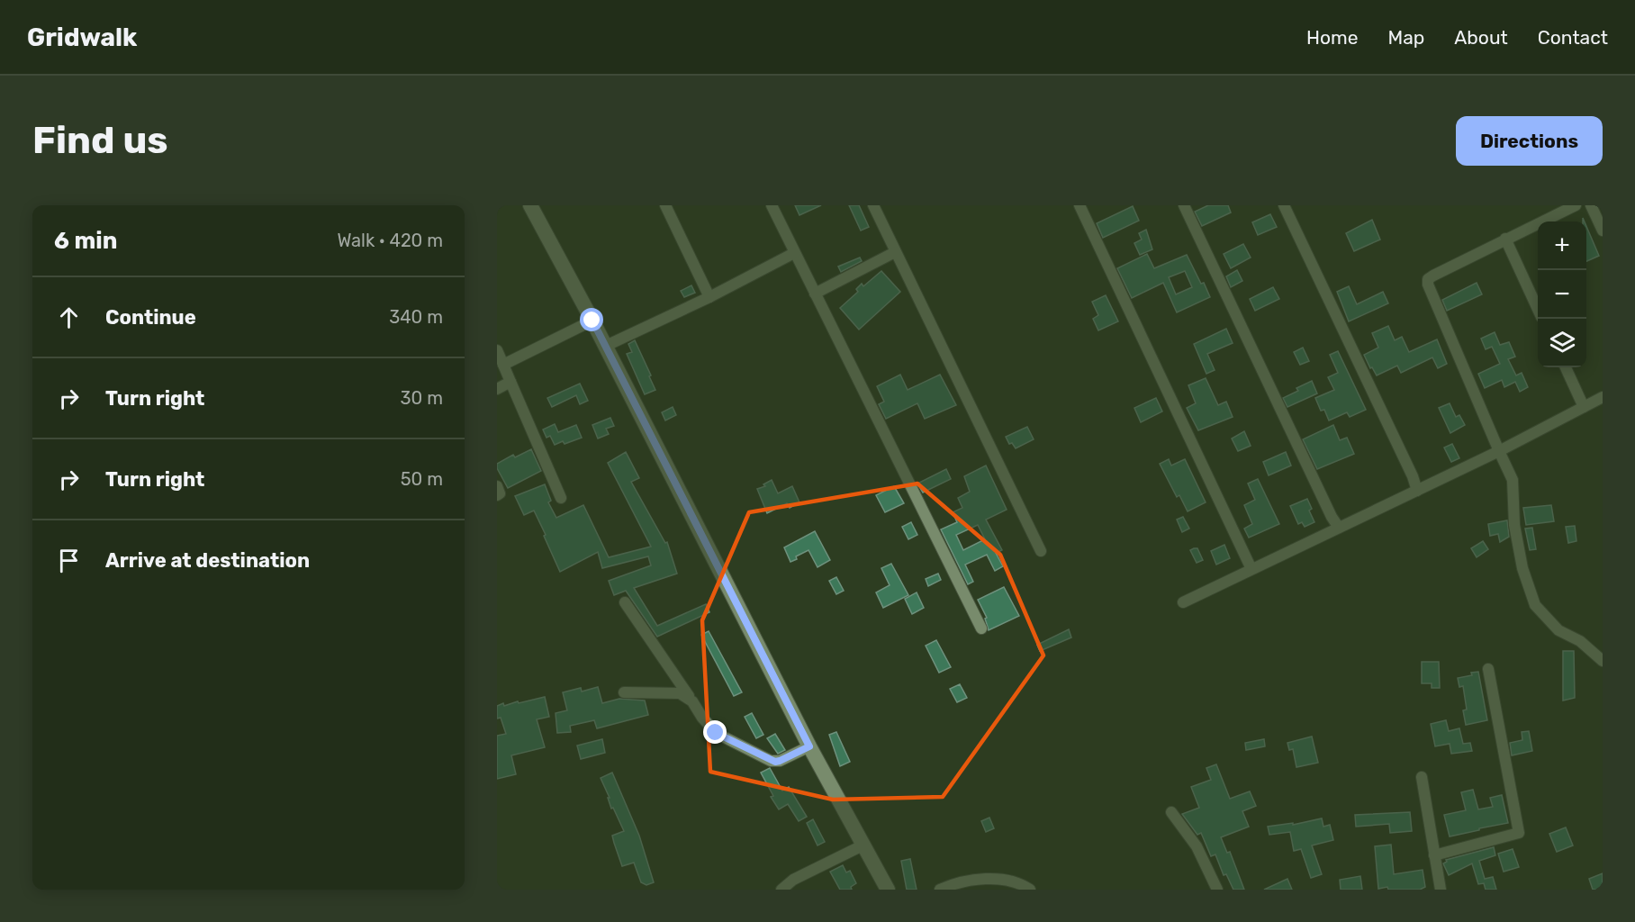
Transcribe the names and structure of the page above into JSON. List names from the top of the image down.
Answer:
{
  "page": {
    "header": "Gridwalk",
    "nav": [
      "Home",
      "Map",
      "About",
      "Contact"
    ],
    "buttons": "Directions",
    "title": "Find us",
    "heading": ["6 min", "Walk · 420 m"],
    "map_buttons": ["+", "−"],
    "list": [
      ["Continue", "340 m"],
      ["Turn right", "30 m"],
      ["Turn right", "50 m"],
      "Arrive at destination"
    ]
  }
}
